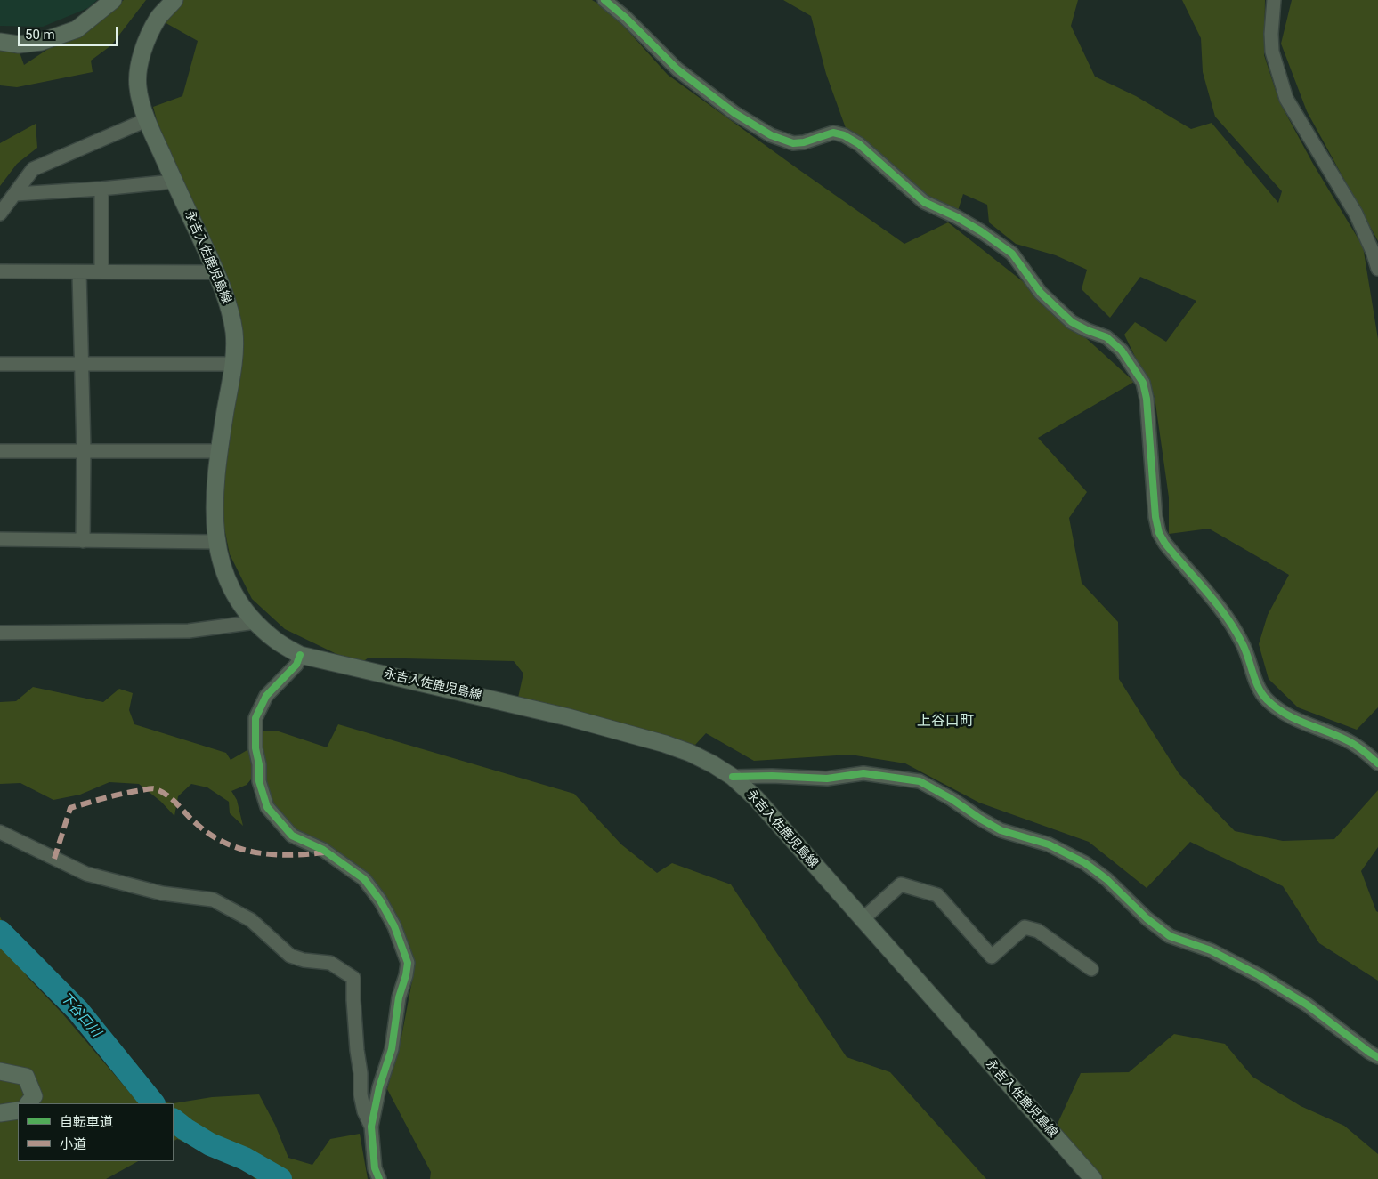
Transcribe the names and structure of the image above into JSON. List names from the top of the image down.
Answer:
{
  "streets": {
    "main road": ["永吉入佐鹿児島線"]
  },
  "districts": ["上谷口町"],
  "water": ["下谷口川"],
  "legend": ["自転車道", "小道"],
  "scale_bar": "50 m"
}
